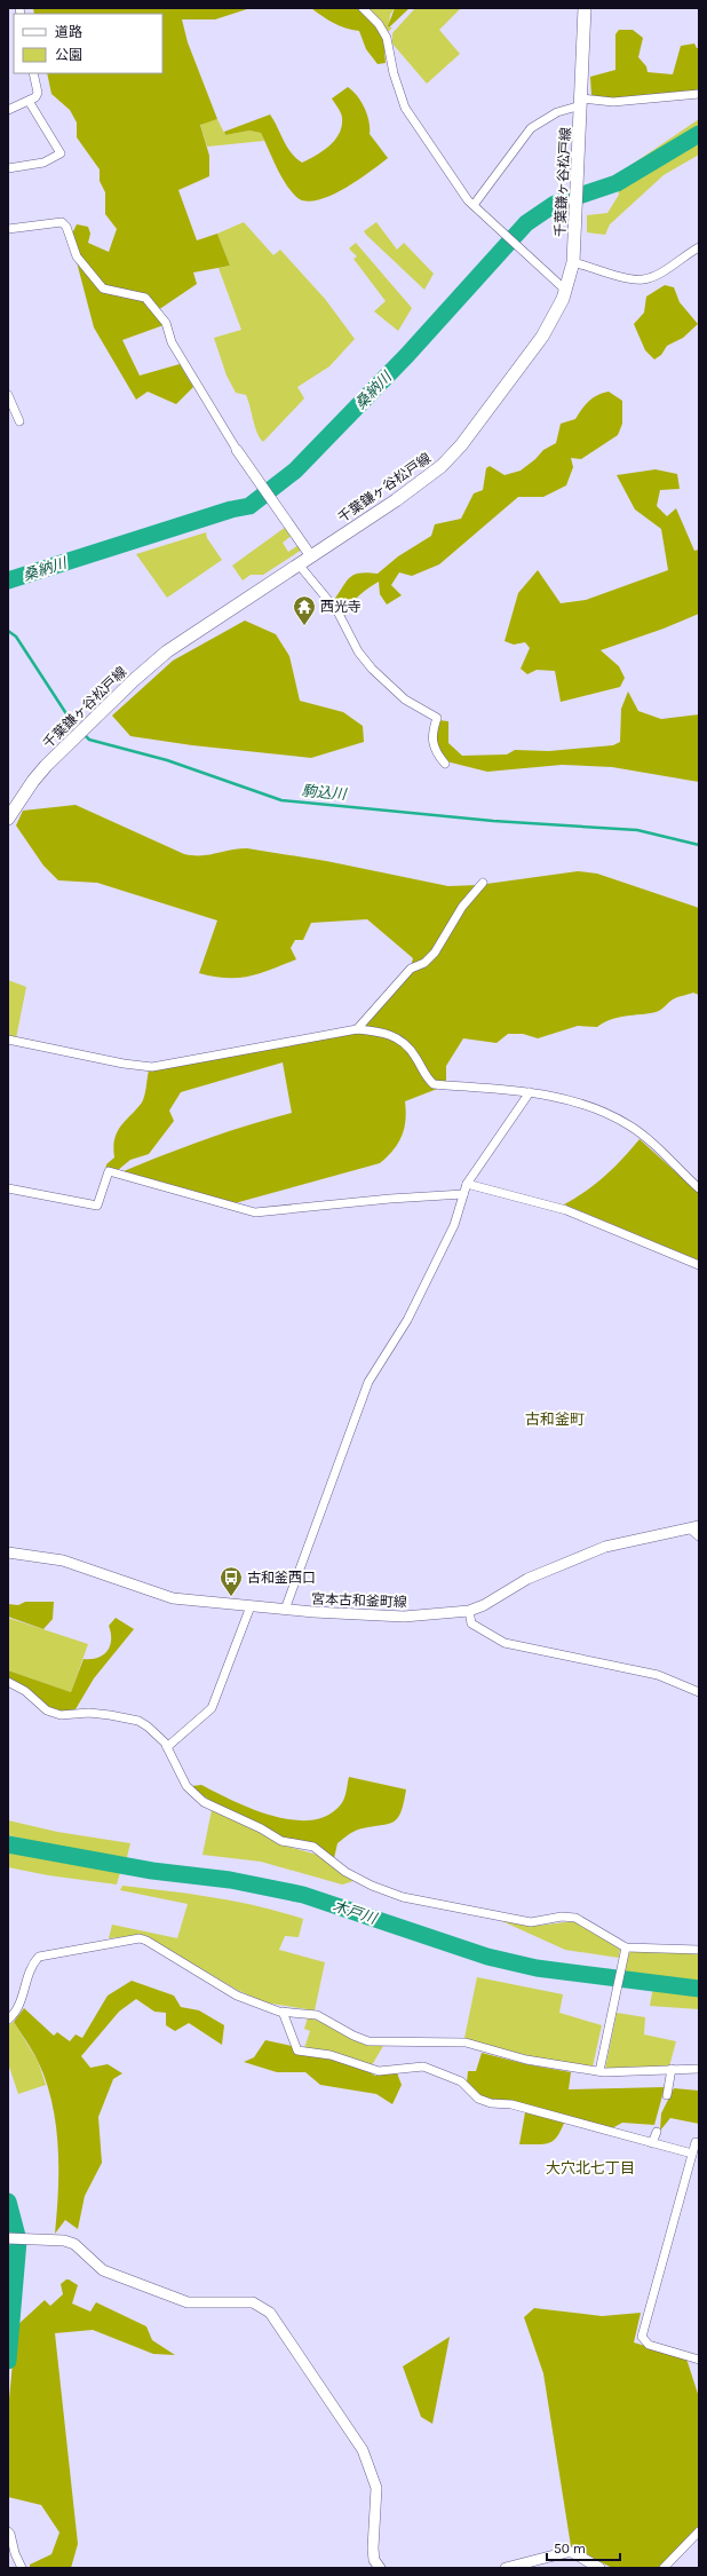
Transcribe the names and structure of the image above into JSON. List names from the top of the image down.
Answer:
{
  "streets": {
    "main road": ["千葉鎌ヶ谷松戸線"],
    "street": ["宮本古和釜町線"]
  },
  "districts": ["古和釜町", "大穴北七丁目"],
  "water": ["桑納川", "駒込川", "木戸川"],
  "places": {
    "temple": ["西光寺"],
    "bus stop": ["古和釜西口"]
  },
  "legend": ["道路", "公園"],
  "scale_bar": "50 m"
}
